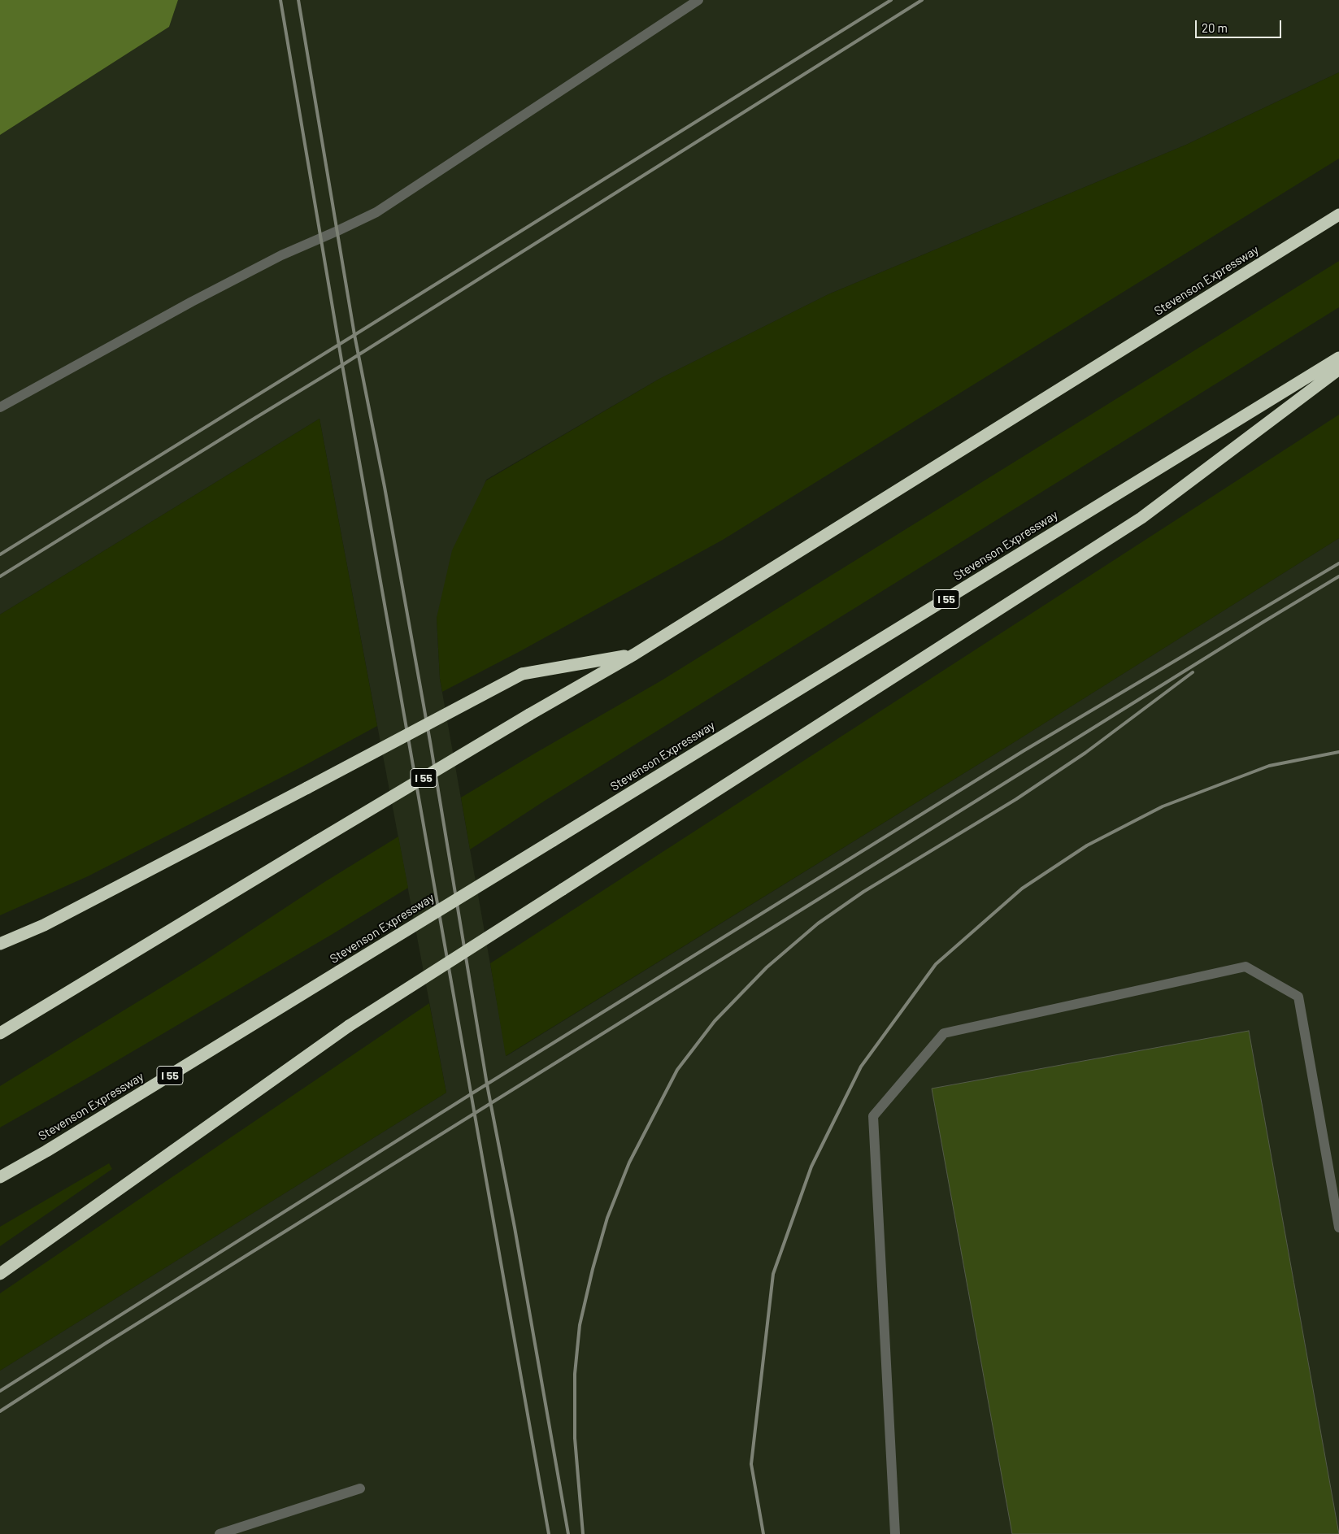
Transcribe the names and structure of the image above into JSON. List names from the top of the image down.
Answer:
{
  "streets": {
    "highway": ["Stevenson Expressway", "I 55"]
  },
  "crossings": [
    ["Stevenson Expressway", "I 55"]
  ],
  "scale_bar": "20 m"
}
